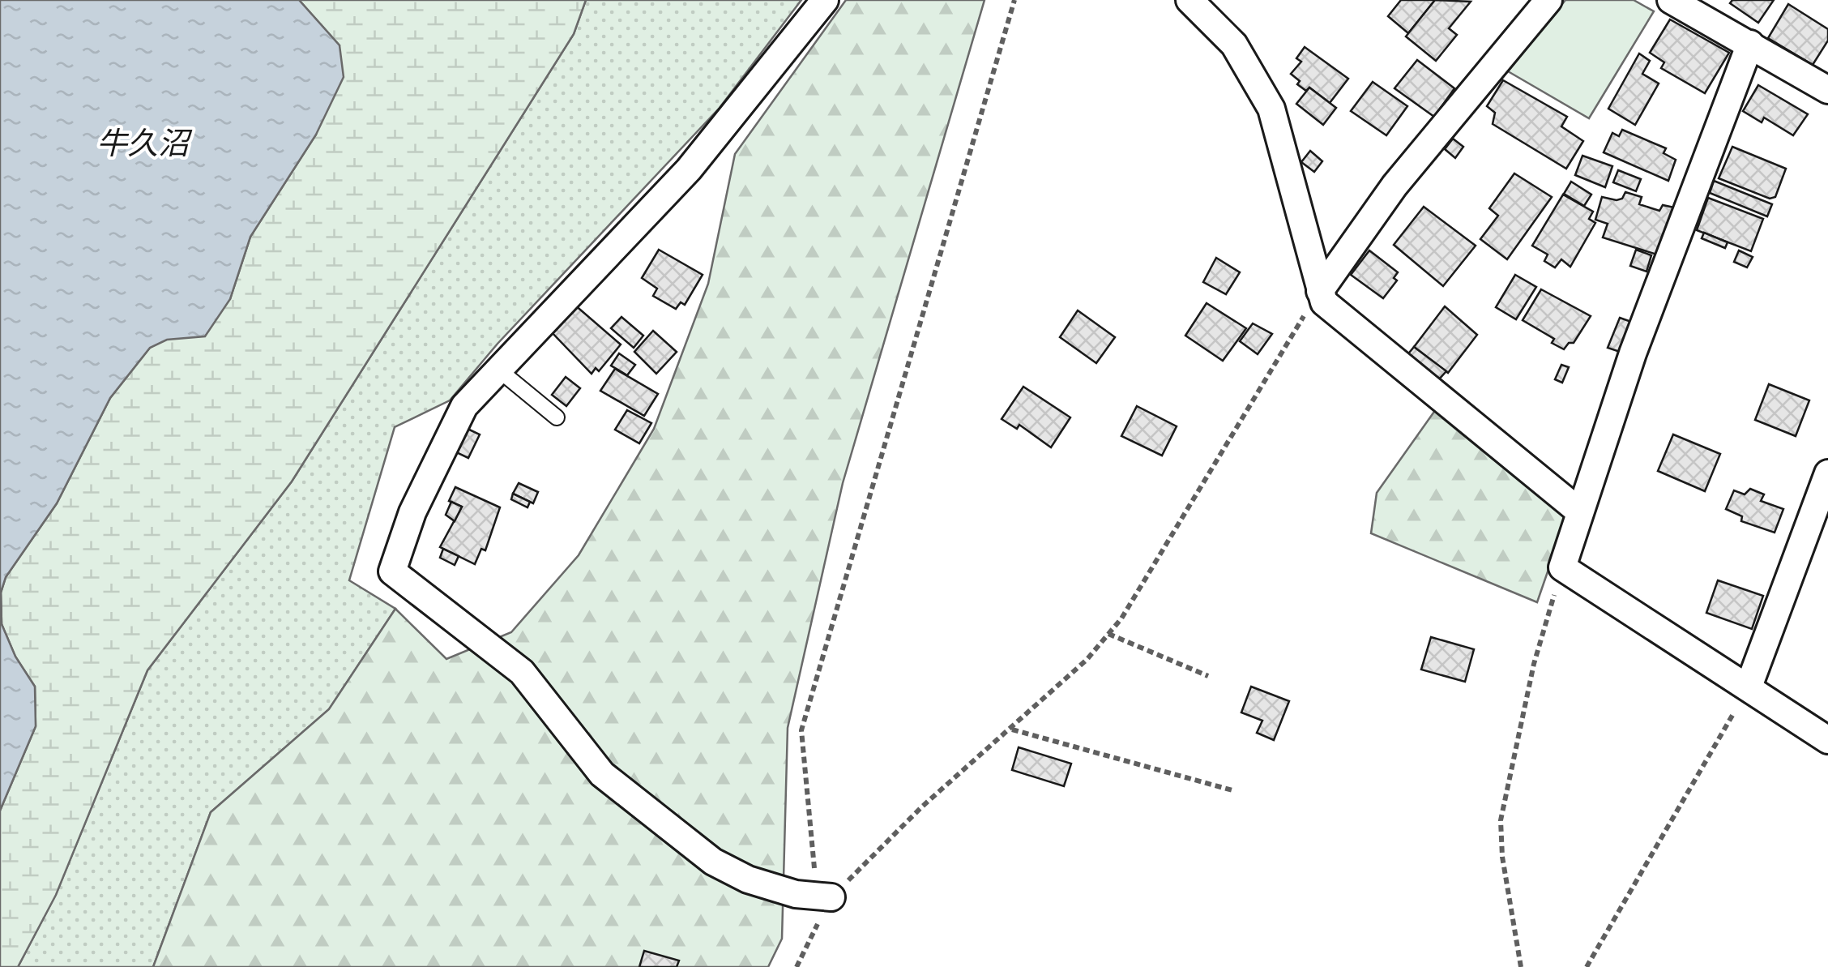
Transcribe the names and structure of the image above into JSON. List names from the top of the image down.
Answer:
{
  "water": ["牛久沼"]
}
